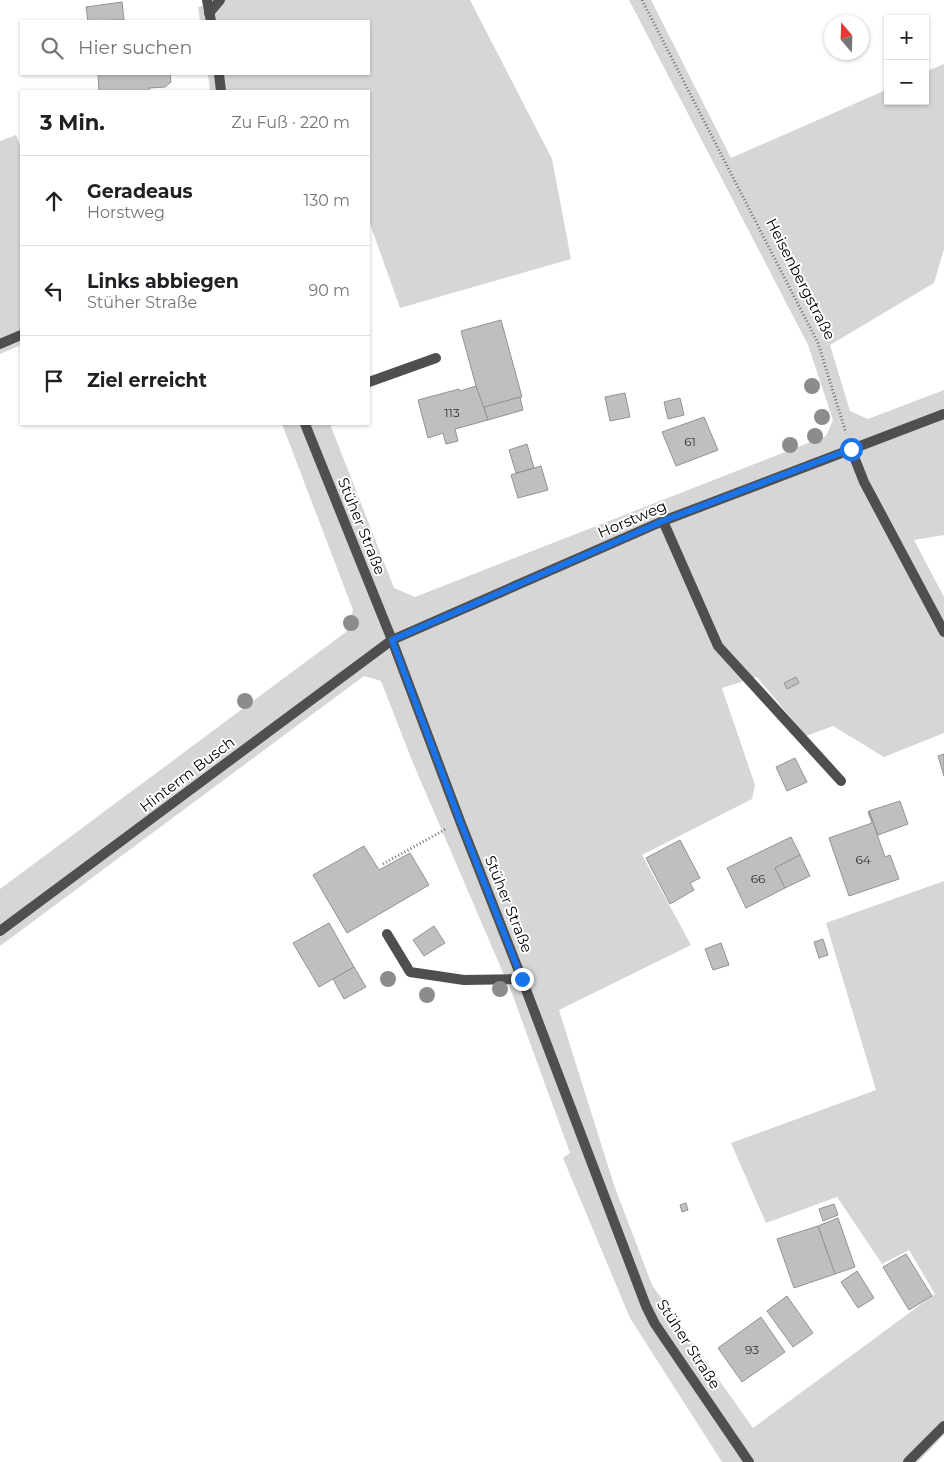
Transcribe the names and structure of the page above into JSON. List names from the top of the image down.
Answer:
{
  "streets": {
    "street": ["Horstweg", "Stüher Straße", "Hinterm Busch"],
    "path": ["Heisenbergstraße"]
  },
  "crossings": [
    ["Heisenbergstraße", "Horstweg"],
    ["Horstweg", "Stüher Straße"],
    ["Horstweg", "Hinterm Busch"],
    ["Stüher Straße", "Hinterm Busch"]
  ],
  "house_numbers": [
    "113",
    "61",
    "64",
    "66",
    "93"
  ],
  "north": "top",
  "page": {
    "map_buttons": ["+", "−"],
    "search": "Hier suchen",
    "heading": ["3 Min.", "Zu Fuß · 220 m"],
    "list": [
      ["Geradeaus", "Horstweg", "130 m"],
      ["Links abbiegen", "Stüher Straße", "90 m"],
      "Ziel erreicht"
    ]
  }
}
